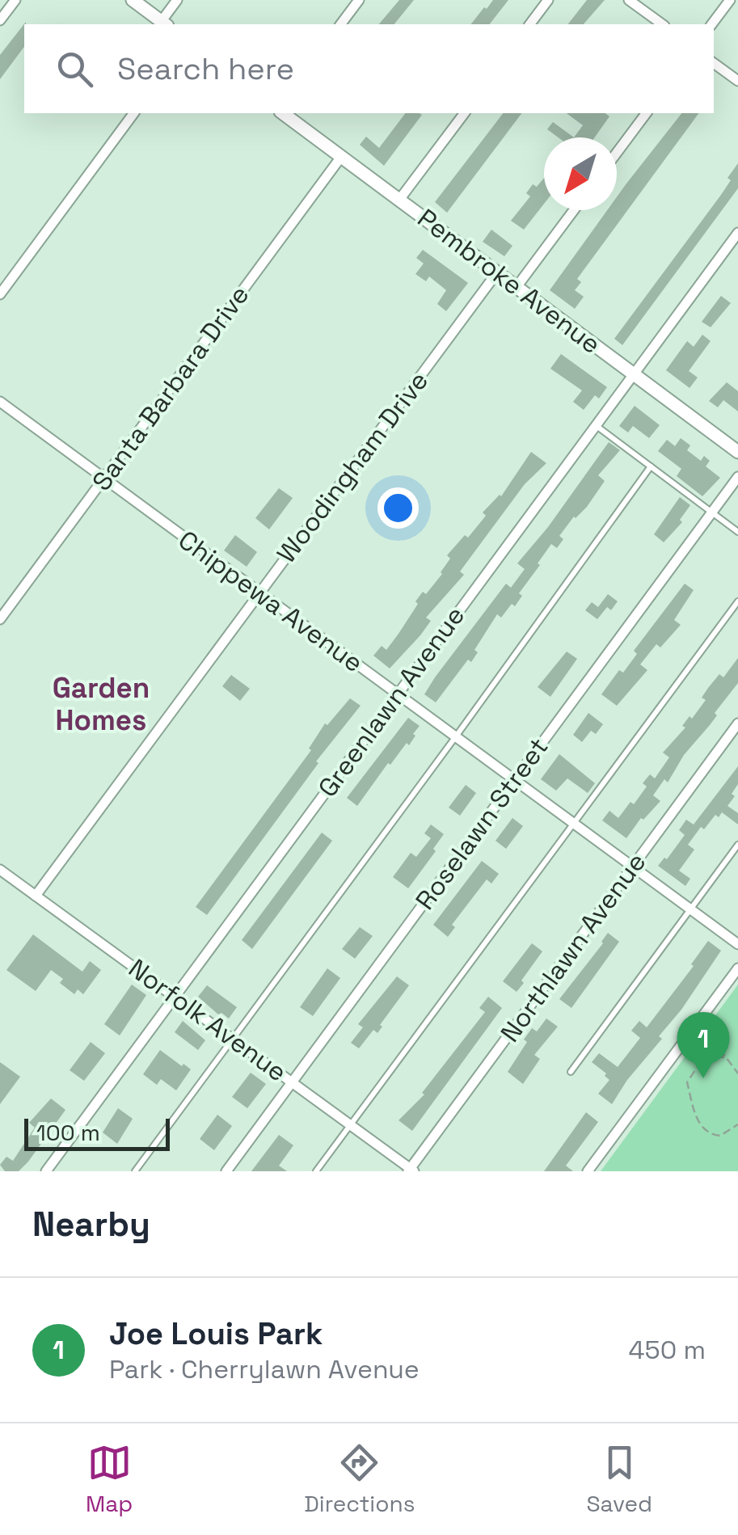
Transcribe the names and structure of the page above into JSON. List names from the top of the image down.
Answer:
{
  "streets": {
    "street": [
      "Pembroke Avenue",
      "Santa Barbara Drive",
      "Woodingham Drive",
      "Chippewa Avenue",
      "Greenlawn Avenue",
      "Roselawn Street",
      "Northlawn Avenue",
      "Norfolk Avenue"
    ]
  },
  "crossings": [
    ["Pembroke Avenue", "Santa Barbara Drive"],
    ["Pembroke Avenue", "Woodingham Drive"],
    ["Pembroke Avenue", "Greenlawn Avenue"],
    ["Santa Barbara Drive", "Chippewa Avenue"],
    ["Woodingham Drive", "Chippewa Avenue"],
    ["Woodingham Drive", "Norfolk Avenue"],
    ["Chippewa Avenue", "Greenlawn Avenue"],
    ["Chippewa Avenue", "Roselawn Street"],
    ["Chippewa Avenue", "Northlawn Avenue"],
    ["Greenlawn Avenue", "Norfolk Avenue"],
    ["Roselawn Street", "Norfolk Avenue"],
    ["Northlawn Avenue", "Norfolk Avenue"]
  ],
  "districts": ["Garden Homes"],
  "scale_bar": "100 m",
  "north": "bottom left",
  "page": {
    "search": "Search here",
    "pins": "1",
    "scale": "100 m",
    "heading": "Nearby",
    "list": [
      {
        "mark": "1",
        "name": "Joe Louis Park",
        "note": "Park · Cherrylawn Avenue",
        "value": "450 m"
      }
    ],
    "nav": ["Map", "Directions", "Saved"]
  }
}
